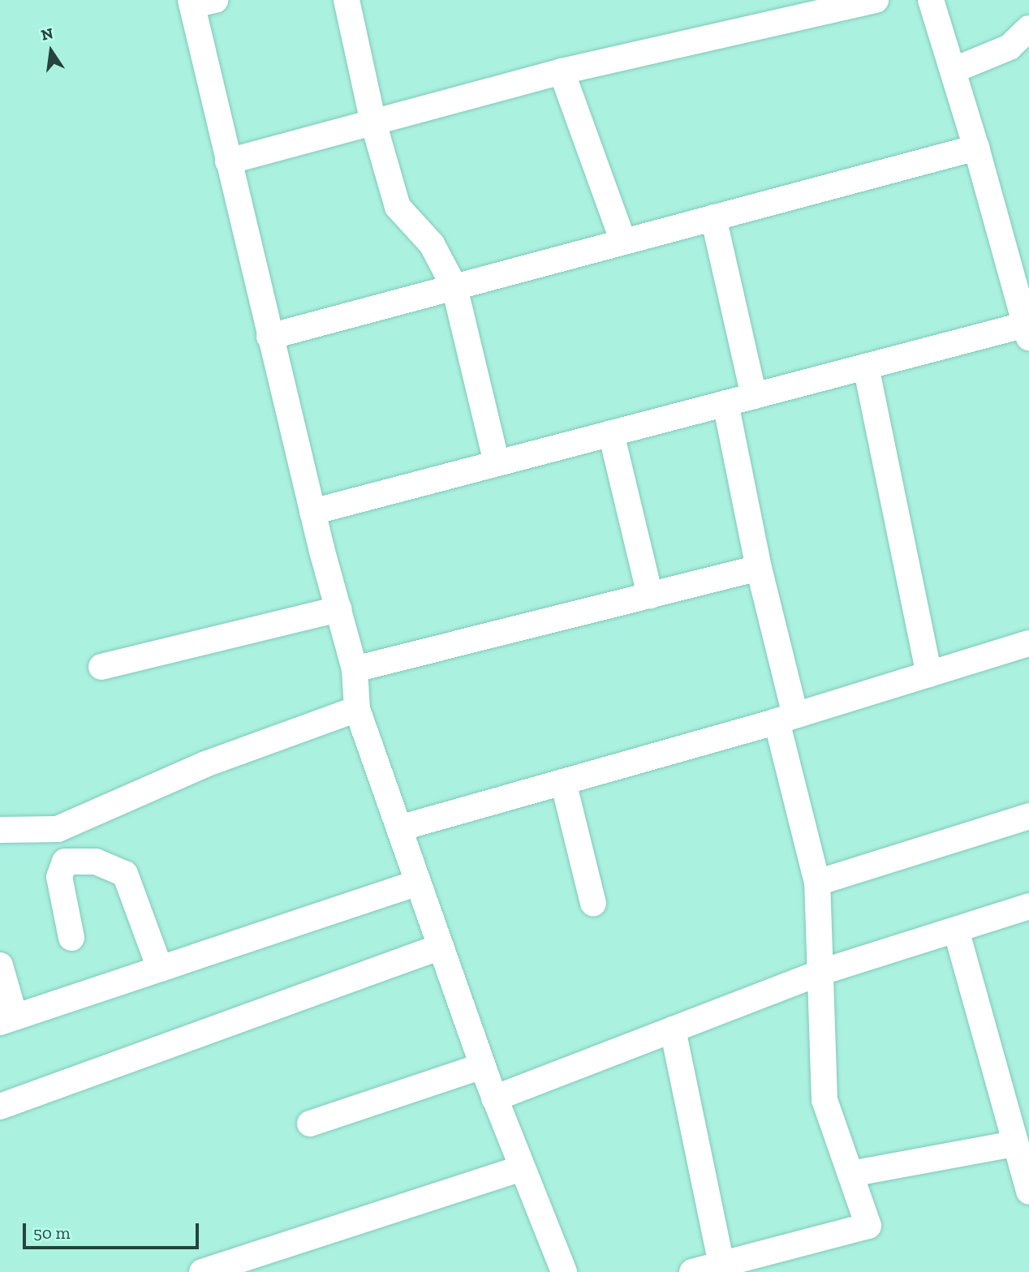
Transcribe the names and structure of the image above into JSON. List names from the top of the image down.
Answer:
{
  "scale_bar": "50 m",
  "north": "top"
}
